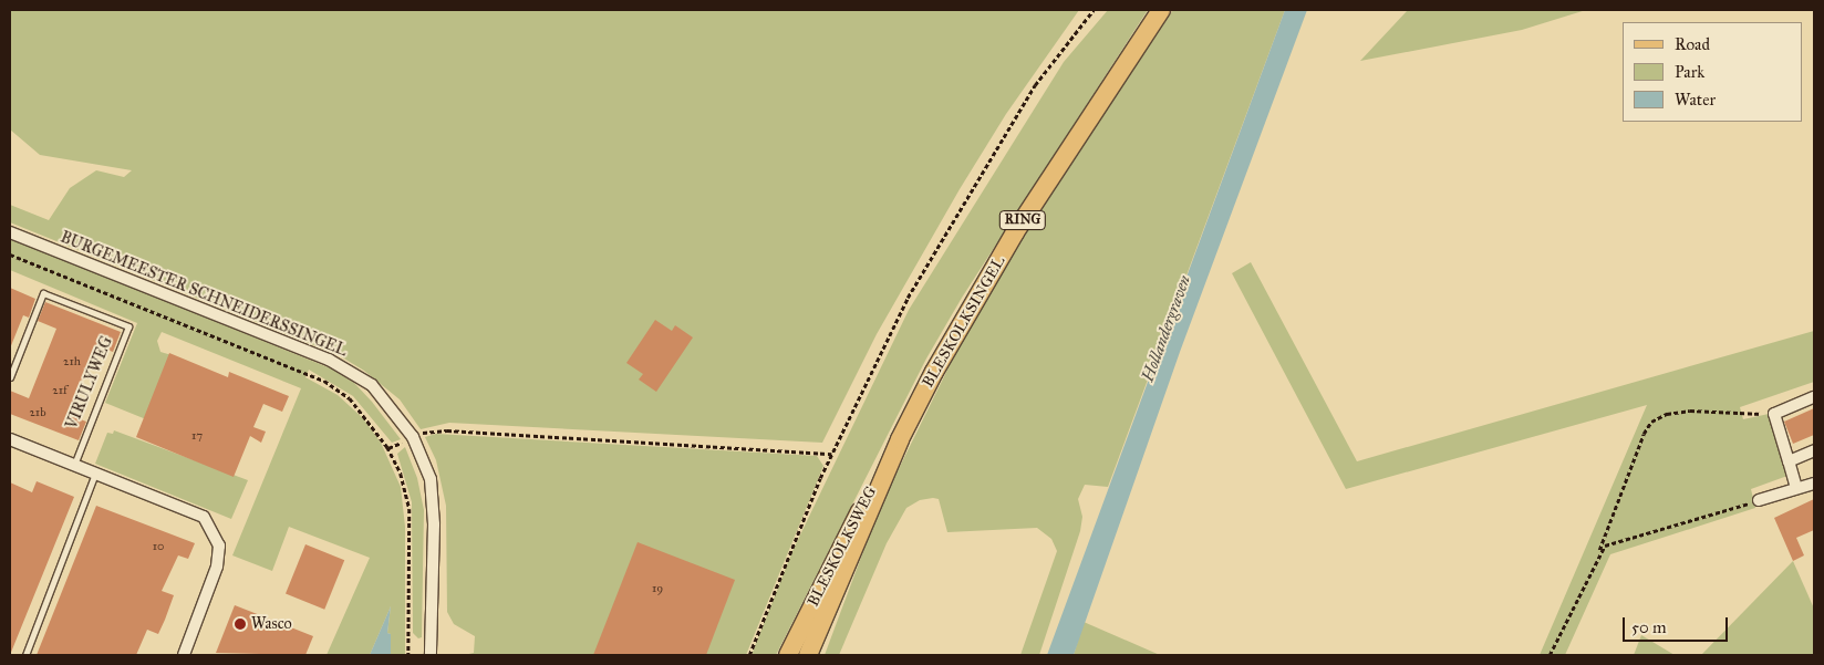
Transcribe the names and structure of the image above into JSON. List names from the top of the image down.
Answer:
{
  "streets": {
    "main road": ["RING", "BLESKOLKSINGEL", "BLESKOLKSWEG"],
    "street": ["BURGEMEESTER SCHNEIDERSSINGEL"],
    "lane": ["VIRULYWEG"]
  },
  "crossings": [
    ["BLESKOLKSINGEL", "BLESKOLKSWEG"]
  ],
  "water": ["Hollandergraven"],
  "places": ["Wasco"],
  "house_numbers": [
    "21h",
    "21f",
    "21b",
    "17",
    "10",
    "19"
  ],
  "legend": ["Road", "Park", "Water"],
  "scale_bar": "50 m"
}
